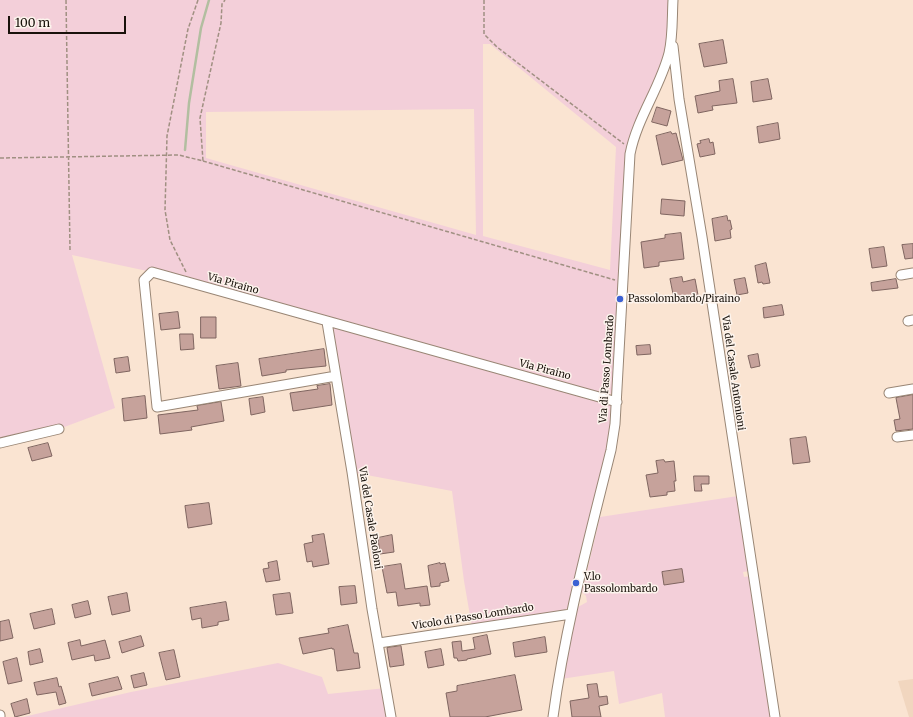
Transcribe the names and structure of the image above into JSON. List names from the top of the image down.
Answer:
{
  "streets": {
    "street": [
      "Via Piraino",
      "Via di Passo Lombardo",
      "Via del Casale Antonioni",
      "Via del Casale Paoloni",
      "Vicolo di Passo Lombardo"
    ]
  },
  "crossings": [
    ["Via Piraino", "Via di Passo Lombardo"],
    ["Via Piraino", "Via del Casale Paoloni"],
    ["Via di Passo Lombardo", "Via del Casale Antonioni"],
    ["Via di Passo Lombardo", "Vicolo di Passo Lombardo"],
    ["Via del Casale Paoloni", "Vicolo di Passo Lombardo"]
  ],
  "places": ["Passolombardo/Piraino", "V.lo Passolombardo"],
  "scale_bar": "100 m"
}
